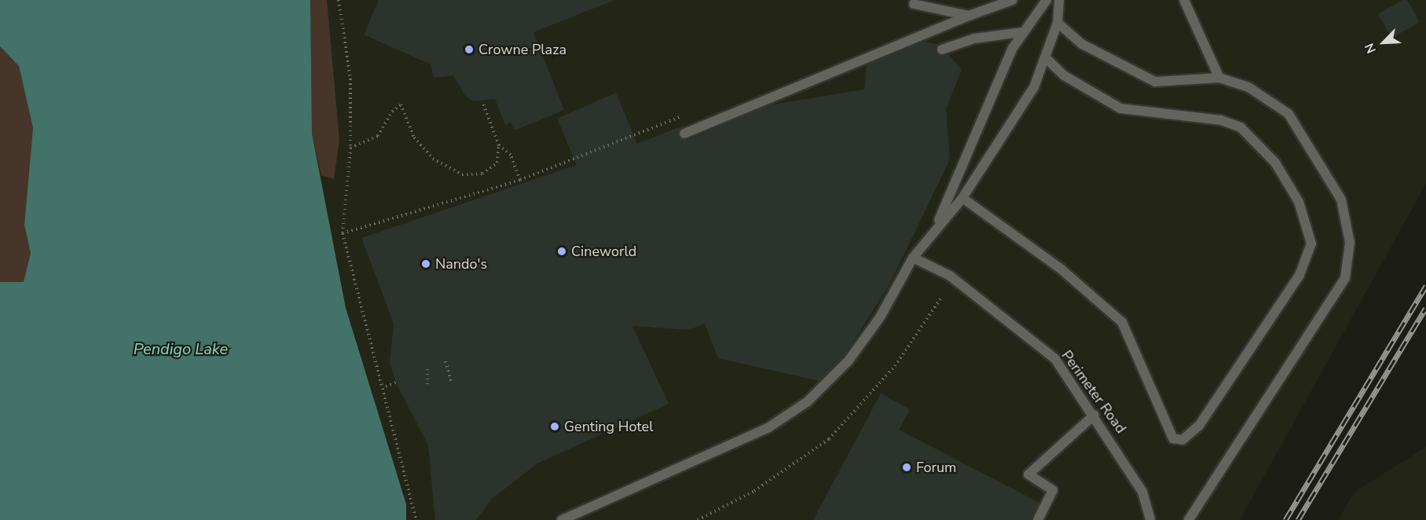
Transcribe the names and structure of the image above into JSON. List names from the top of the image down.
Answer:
{
  "streets": {
    "lane": ["Perimeter Road"]
  },
  "water": ["Pendigo Lake"],
  "places": [
    "Crowne Plaza",
    "Cineworld",
    "Nando's",
    "Genting Hotel",
    "Forum"
  ],
  "north": "bottom left"
}
